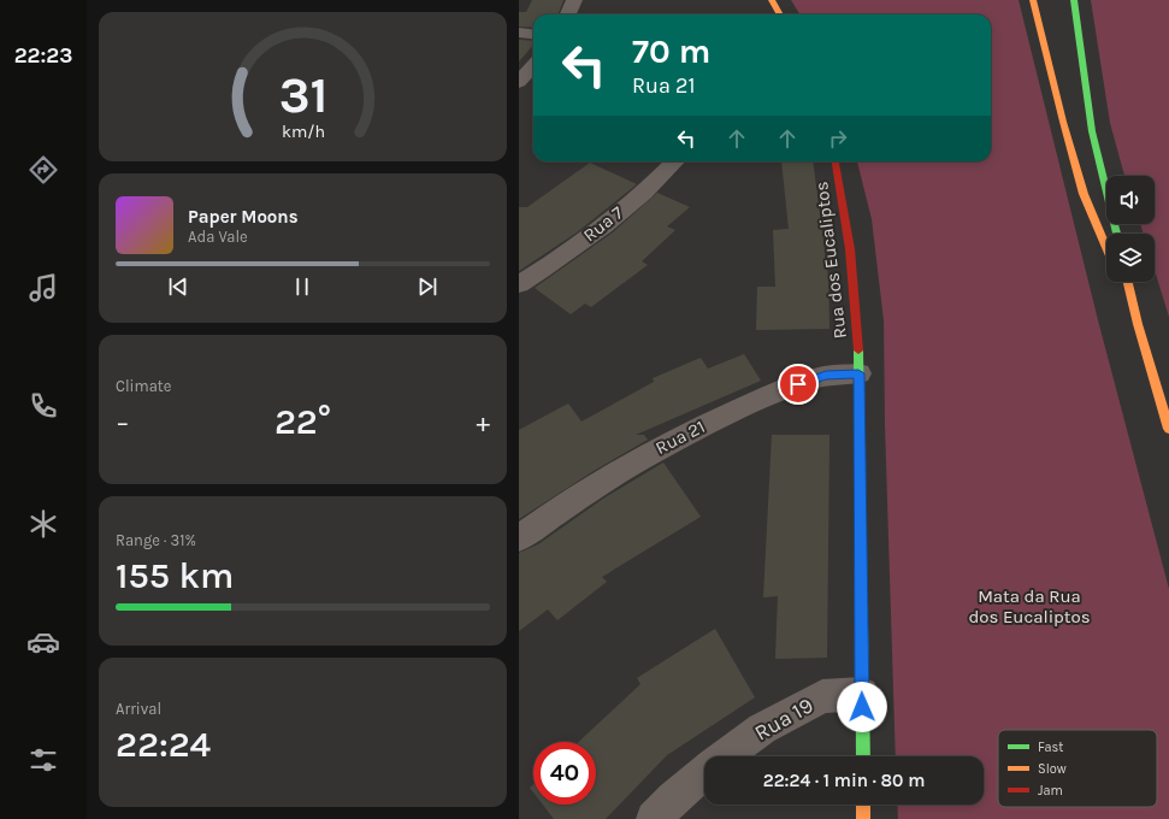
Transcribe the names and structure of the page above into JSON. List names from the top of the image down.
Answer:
{
  "streets": {
    "main road": ["Rua dos Eucaliptos"],
    "street": ["Rua 7", "Rua 21", "Rua 19"]
  },
  "crossings": [
    ["Rua dos Eucaliptos", "Rua 21"],
    ["Rua dos Eucaliptos", "Rua 19"]
  ],
  "parks": ["Mata da Rua dos Eucaliptos"],
  "legend": ["Fast", "Slow", "Jam"],
  "page": {
    "tabs": "22:23",
    "turn": ["70 m", "Rua 21"],
    "song": ["Paper Moons", "Ada Vale"],
    "tile": [
      "Climate",
      ["Range · 31%", "155 km"],
      ["Arrival", "22:24"]
    ],
    "heat": ["−", "22°", "+"],
    "limit": "40",
    "trip": "22:24 · 1 min · 80 m",
    "gauge": ["31", "km/h"]
  }
}
